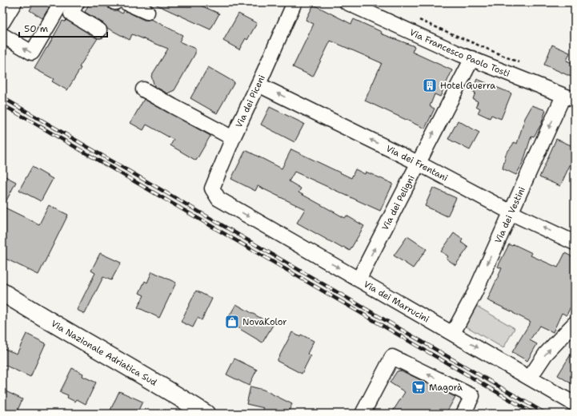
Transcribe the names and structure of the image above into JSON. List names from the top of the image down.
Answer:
{
  "streets": {
    "main road": ["Via Nazionale Adriatica Sud"],
    "street": [
      "Via Francesco Paolo Tosti",
      "Via dei Piceni",
      "Via dei Frentani",
      "Via dei Peligni",
      "Via dei Vestini",
      "Via dei Marrucini"
    ]
  },
  "crossings": [
    ["Via Francesco Paolo Tosti", "Via dei Peligni"],
    ["Via Francesco Paolo Tosti", "Via dei Vestini"],
    ["Via dei Piceni", "Via dei Frentani"],
    ["Via dei Piceni", "Via dei Marrucini"],
    ["Via dei Frentani", "Via dei Peligni"],
    ["Via dei Frentani", "Via dei Vestini"],
    ["Via dei Peligni", "Via dei Marrucini"],
    ["Via dei Vestini", "Via dei Marrucini"]
  ],
  "one_way": [
    "Via dei Frentani",
    "Via dei Peligni",
    "Via dei Vestini",
    "Via dei Marrucini"
  ],
  "places": {
    "building": ["Hotel Guerra"],
    "shop": ["NovaKolor"],
    "supermarket": ["Magorà"]
  },
  "scale_bar": "50 m"
}
